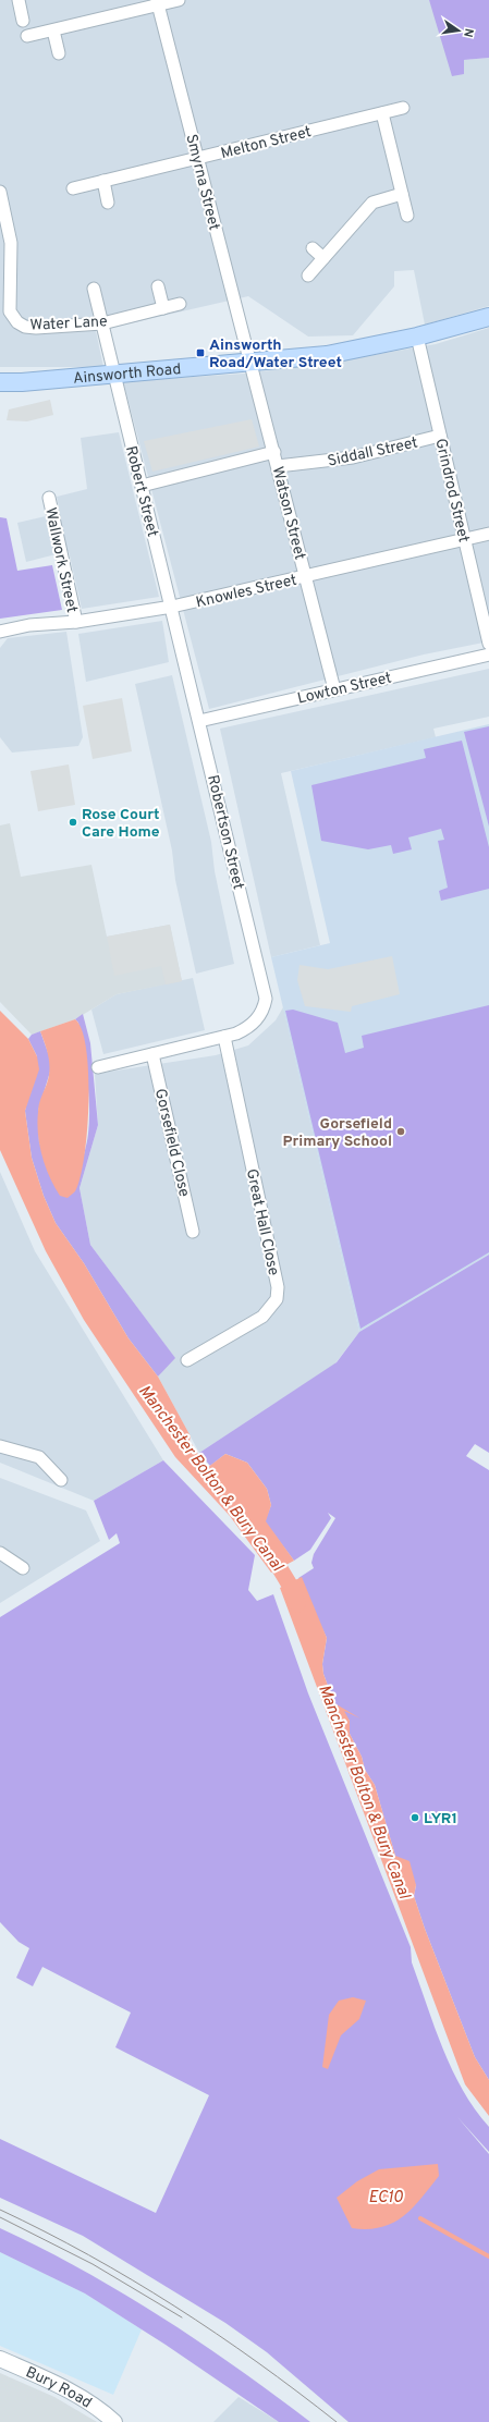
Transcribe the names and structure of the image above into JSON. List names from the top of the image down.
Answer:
{
  "streets": {
    "main road": ["Ainsworth Road"],
    "street": [
      "Melton Street",
      "Smyrna Street",
      "Water Lane",
      "Siddall Street",
      "Grindrod Street",
      "Robert Street",
      "Watson Street",
      "Wallwork Street",
      "Knowles Street",
      "Lowton Street",
      "Robertson Street",
      "Gorsefield Close",
      "Great Hall Close",
      "Bury Road"
    ]
  },
  "crossings": [
    ["Melton Street", "Smyrna Street"],
    ["Smyrna Street", "Ainsworth Road"],
    ["Smyrna Street", "Watson Street"],
    ["Water Lane", "Robert Street"],
    ["Ainsworth Road", "Grindrod Street"],
    ["Ainsworth Road", "Robert Street"],
    ["Ainsworth Road", "Watson Street"],
    ["Siddall Street", "Grindrod Street"],
    ["Siddall Street", "Watson Street"],
    ["Grindrod Street", "Knowles Street"],
    ["Robert Street", "Knowles Street"],
    ["Robert Street", "Robertson Street"],
    ["Watson Street", "Knowles Street"],
    ["Watson Street", "Lowton Street"],
    ["Wallwork Street", "Knowles Street"],
    ["Knowles Street", "Robertson Street"],
    ["Lowton Street", "Robertson Street"],
    ["Robertson Street", "Great Hall Close"]
  ],
  "water": ["Manchester Bolton & Bury Canal", "EC10"],
  "places": {
    "transit": ["Ainsworth Road/Water Street"],
    "other": ["Rose Court Care Home", "Gorsefield Primary School", "LYR1"]
  },
  "north": "right"
}
